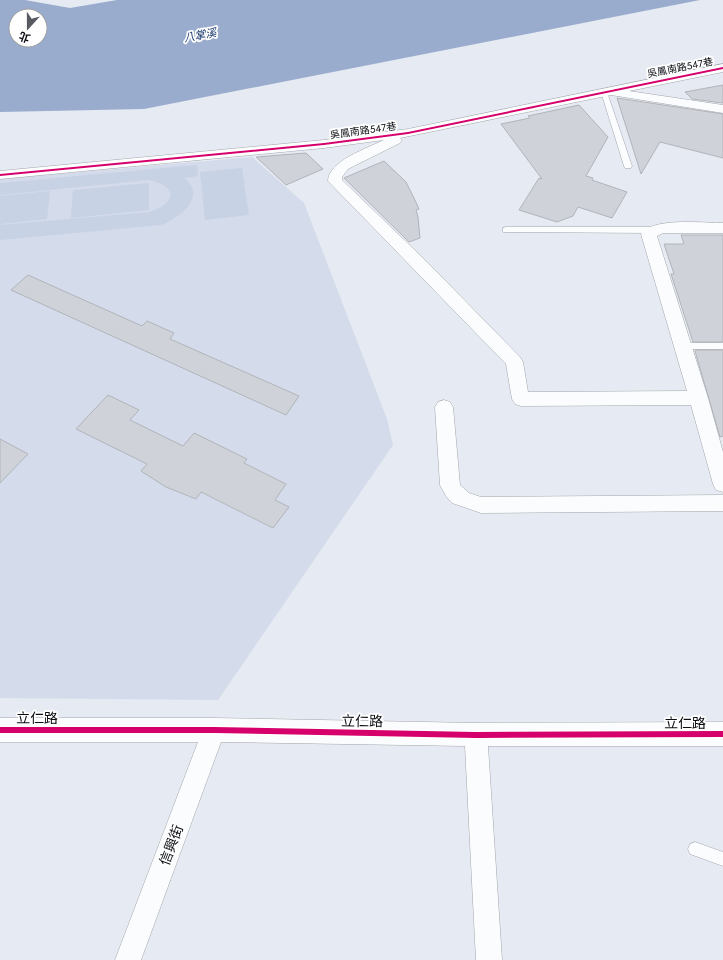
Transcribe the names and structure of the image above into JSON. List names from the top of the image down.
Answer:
{
  "streets": {
    "street": ["吳鳳南路547巷", "立仁路", "信興街"]
  },
  "crossings": [
    ["立仁路", "信興街"]
  ],
  "water": ["八掌溪"],
  "north": "bottom"
}
